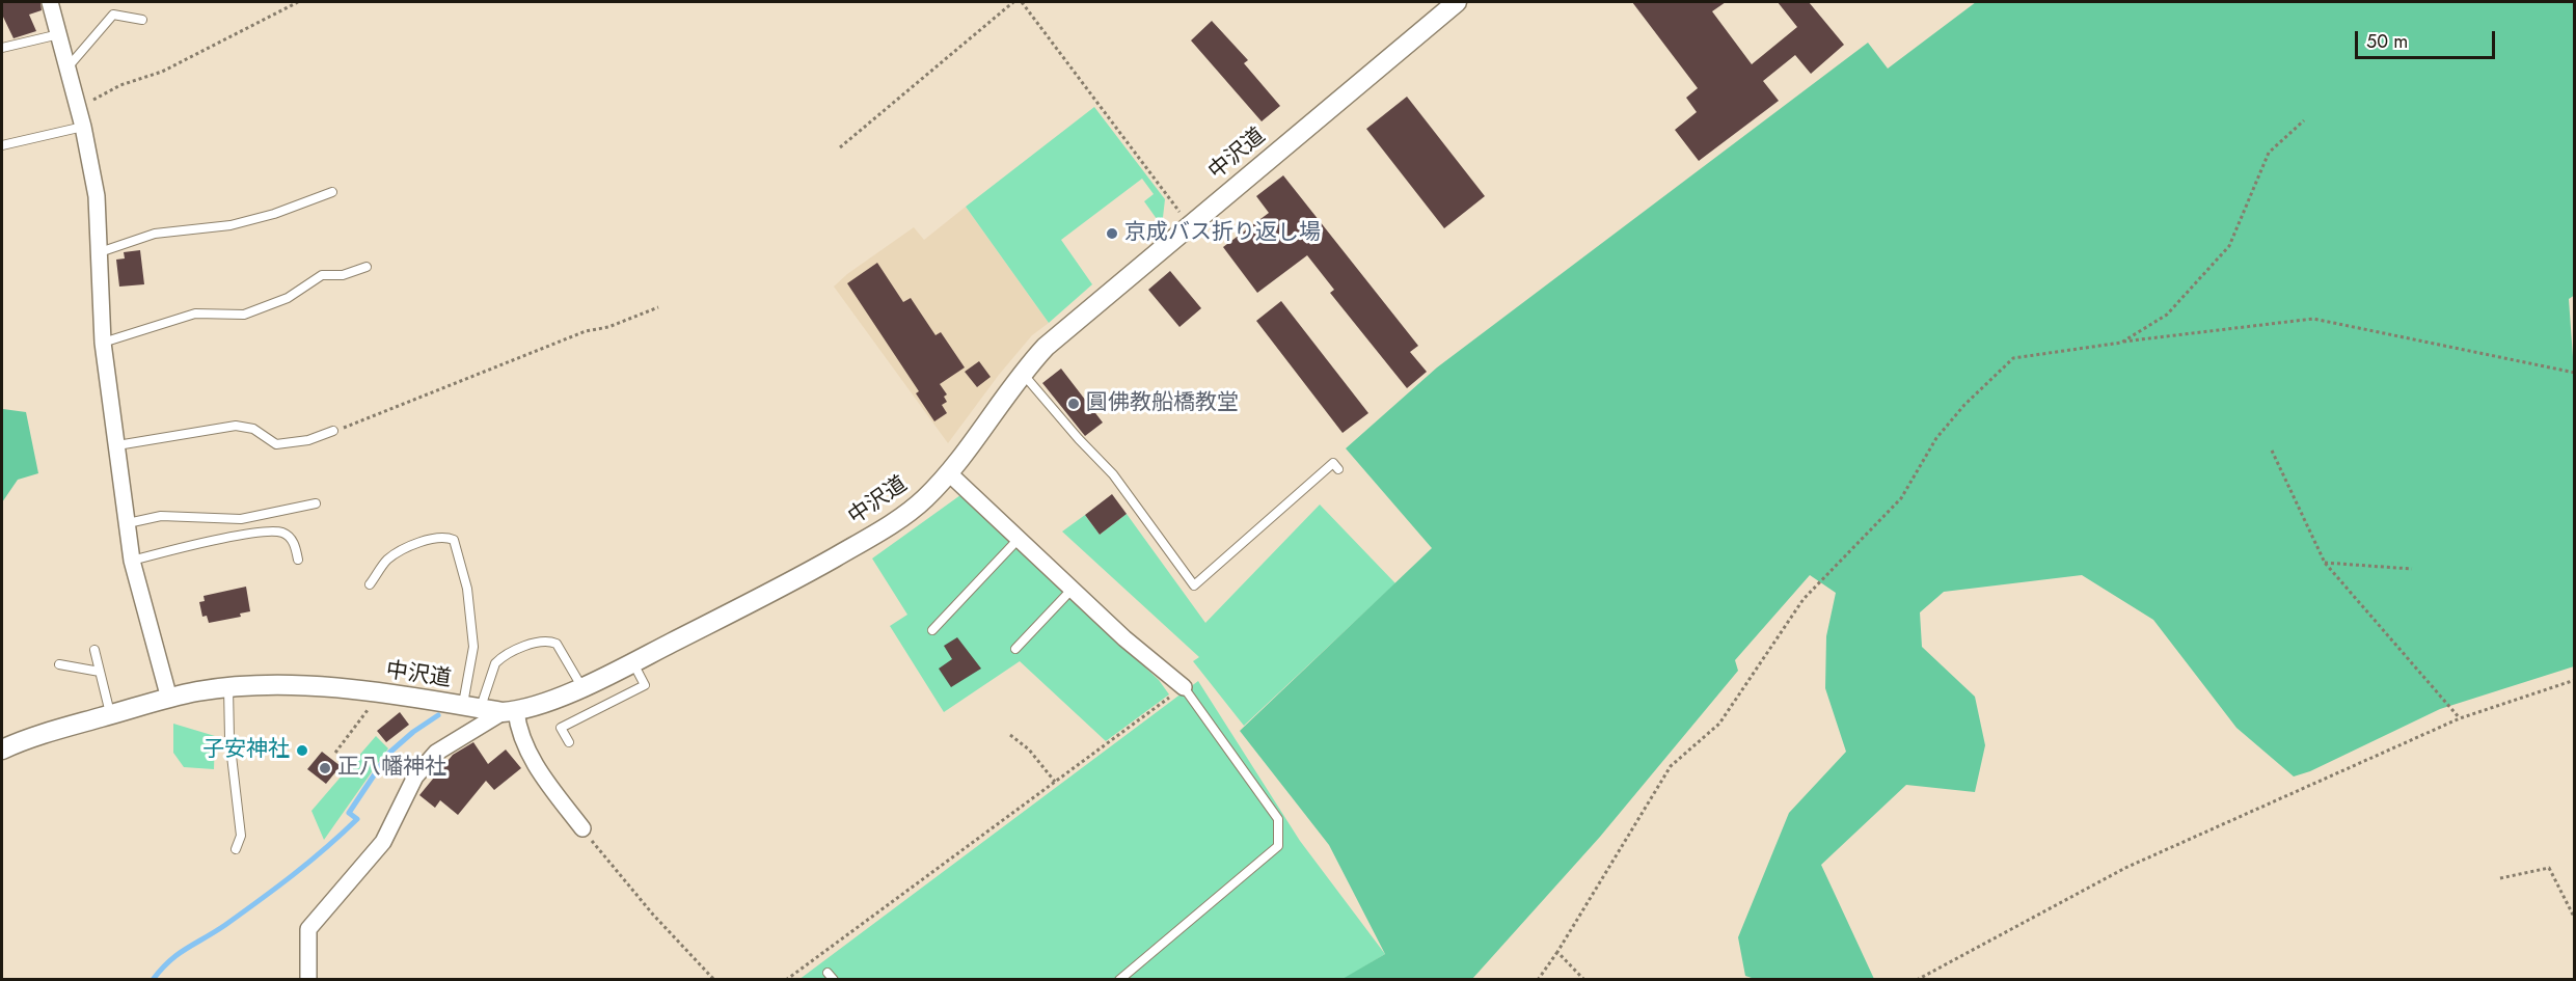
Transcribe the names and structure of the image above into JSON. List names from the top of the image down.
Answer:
{
  "streets": {
    "street": ["中沢道"]
  },
  "places": [
    "京成バス折り返し場",
    "圓佛教船橋教堂",
    "子安神社",
    "正八幡神社"
  ],
  "scale_bar": "50 m"
}
